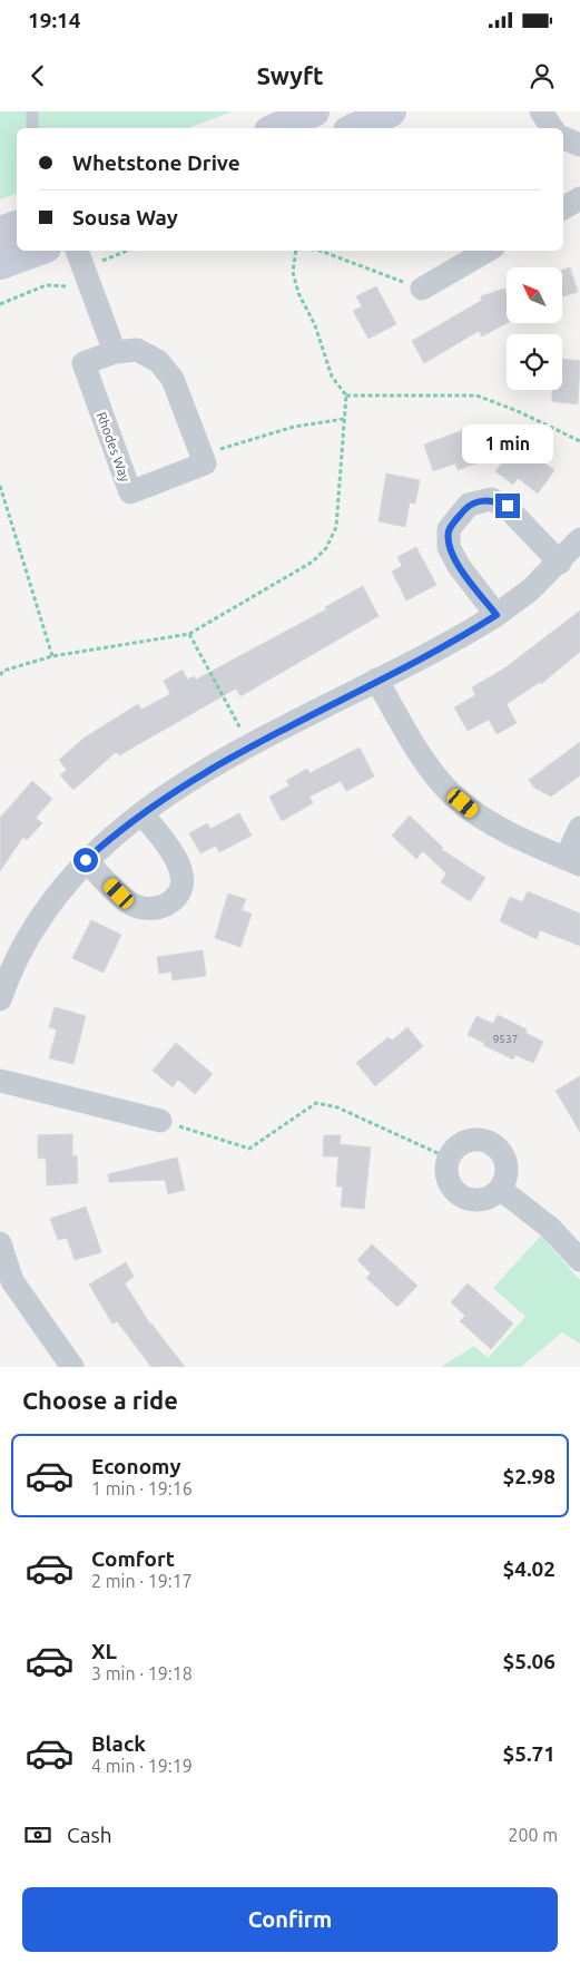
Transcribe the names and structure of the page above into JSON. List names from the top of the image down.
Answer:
{
  "streets": {
    "street": ["Rhodes Way"]
  },
  "house_numbers": ["9537"],
  "north": "top left",
  "page": {
    "status": "19:14",
    "header": "Swyft",
    "banner": ["Whetstone Drive", "Sousa Way"],
    "bubble": "1 min",
    "heading": "Choose a ride",
    "list": [
      {
        "name": "Economy",
        "note": "1 min · 19:16",
        "value": "$2.98"
      },
      {
        "name": "Comfort",
        "note": "2 min · 19:17",
        "value": "$4.02"
      },
      {
        "name": "XL",
        "note": "3 min · 19:18",
        "value": "$5.06"
      },
      {
        "name": "Black",
        "note": "4 min · 19:19",
        "value": "$5.71"
      }
    ],
    "pay": ["Cash", "200 m"],
    "buttons": "Confirm"
  }
}
